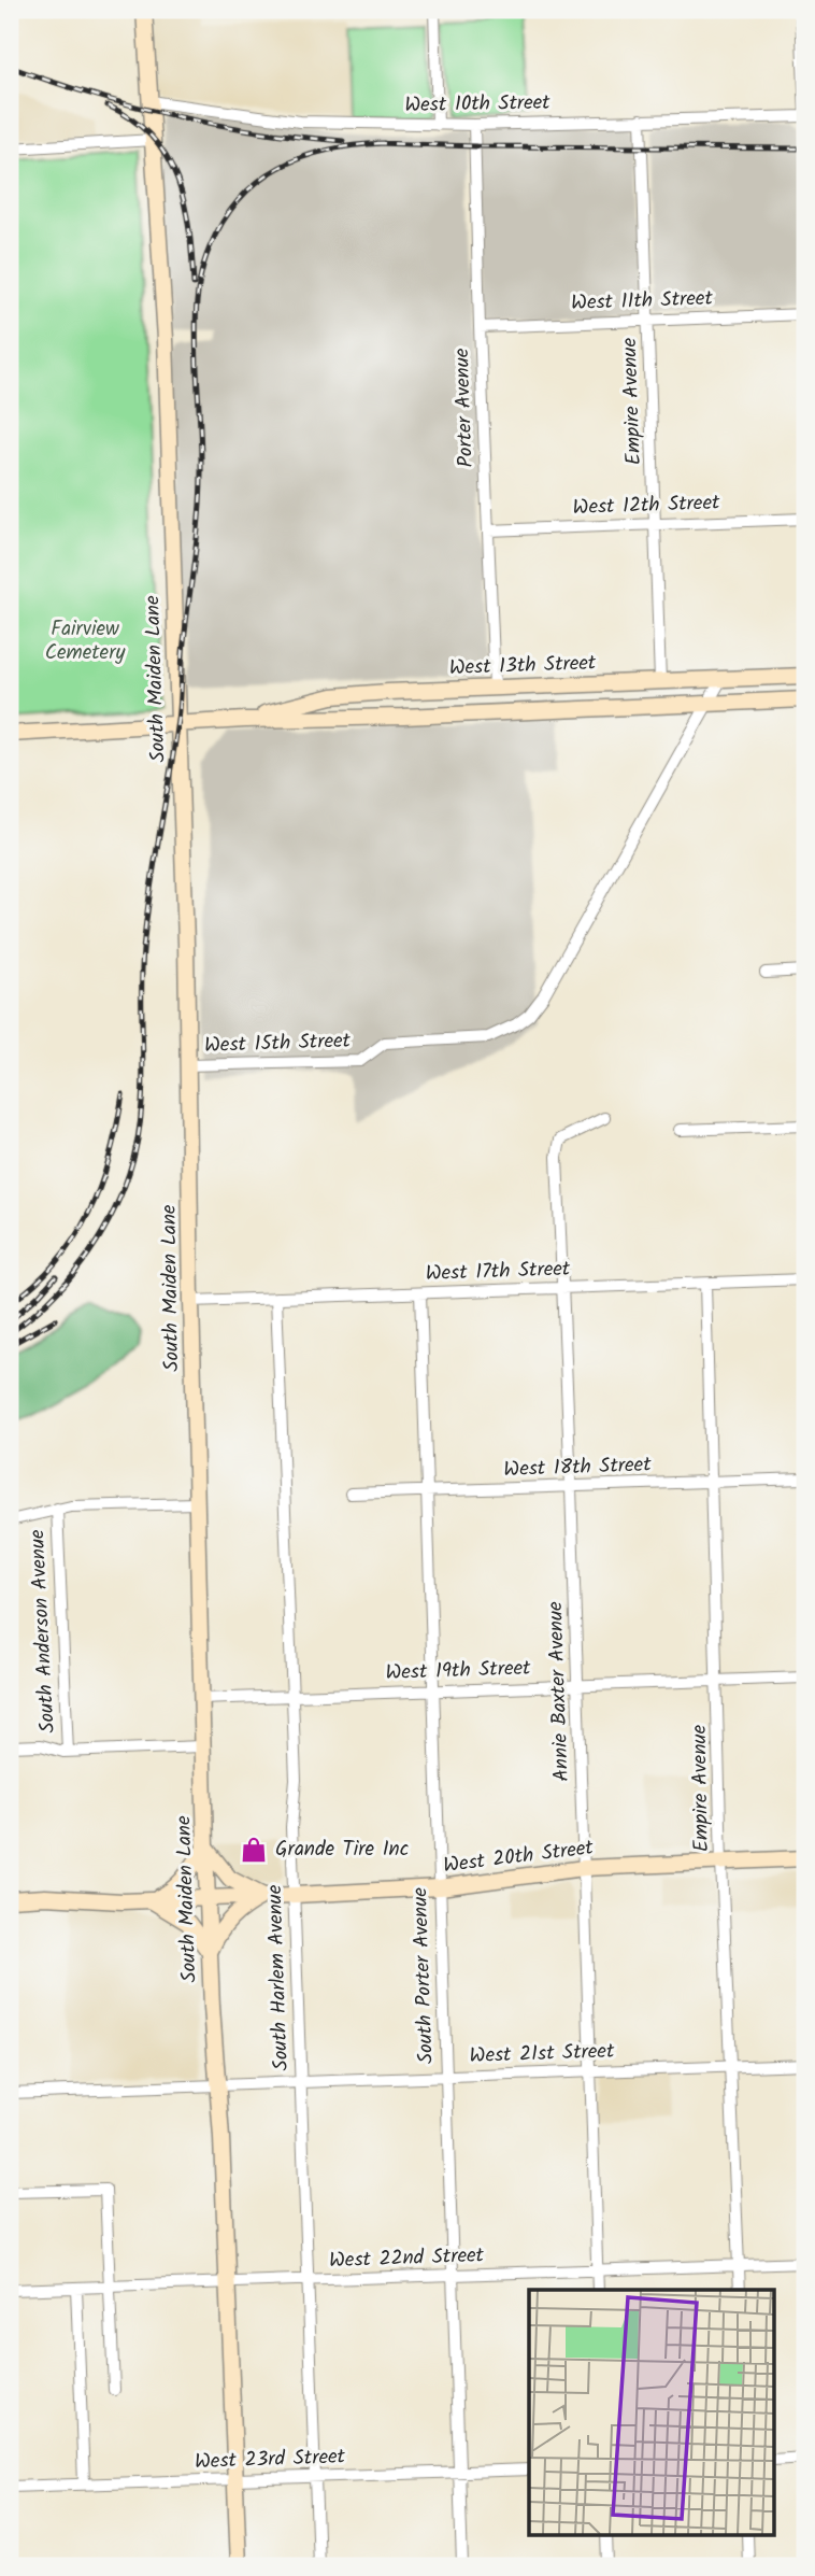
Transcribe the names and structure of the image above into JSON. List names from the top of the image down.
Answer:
{
  "streets": {
    "main road": ["West 13th Street", "South Maiden Lane", "West 20th Street"],
    "street": [
      "West 10th Street",
      "West 11th Street",
      "Empire Avenue",
      "Porter Avenue",
      "West 12th Street",
      "West 15th Street",
      "West 17th Street",
      "West 18th Street",
      "South Anderson Avenue",
      "West 19th Street",
      "Annie Baxter Avenue",
      "South Porter Avenue",
      "South Harlem Avenue",
      "West 21st Street",
      "West 22nd Street",
      "West 23rd Street"
    ]
  },
  "crossings": [
    ["West 10th Street", "Empire Avenue"],
    ["West 10th Street", "Porter Avenue"],
    ["West 10th Street", "South Maiden Lane"],
    ["West 11th Street", "Empire Avenue"],
    ["West 11th Street", "Porter Avenue"],
    ["Empire Avenue", "West 12th Street"],
    ["Empire Avenue", "West 13th Street"],
    ["Empire Avenue", "West 17th Street"],
    ["Empire Avenue", "West 18th Street"],
    ["Empire Avenue", "West 19th Street"],
    ["Empire Avenue", "West 20th Street"],
    ["Empire Avenue", "West 21st Street"],
    ["Empire Avenue", "West 22nd Street"],
    ["Porter Avenue", "West 12th Street"],
    ["Porter Avenue", "West 13th Street"],
    ["West 13th Street", "South Maiden Lane"],
    ["West 13th Street", "West 15th Street"],
    ["South Maiden Lane", "West 15th Street"],
    ["South Maiden Lane", "West 17th Street"],
    ["South Maiden Lane", "West 19th Street"],
    ["South Maiden Lane", "West 20th Street"],
    ["South Maiden Lane", "West 21st Street"],
    ["South Maiden Lane", "West 22nd Street"],
    ["South Maiden Lane", "West 23rd Street"],
    ["West 17th Street", "Annie Baxter Avenue"],
    ["West 17th Street", "South Porter Avenue"],
    ["West 17th Street", "South Harlem Avenue"],
    ["West 18th Street", "Annie Baxter Avenue"],
    ["West 18th Street", "South Porter Avenue"],
    ["West 19th Street", "Annie Baxter Avenue"],
    ["West 19th Street", "South Porter Avenue"],
    ["West 19th Street", "South Harlem Avenue"],
    ["Annie Baxter Avenue", "West 20th Street"],
    ["Annie Baxter Avenue", "West 21st Street"],
    ["Annie Baxter Avenue", "West 22nd Street"],
    ["West 20th Street", "South Porter Avenue"],
    ["West 20th Street", "South Harlem Avenue"],
    ["South Porter Avenue", "West 21st Street"],
    ["South Porter Avenue", "West 22nd Street"],
    ["South Porter Avenue", "West 23rd Street"],
    ["South Harlem Avenue", "West 21st Street"],
    ["South Harlem Avenue", "West 22nd Street"],
    ["South Harlem Avenue", "West 23rd Street"]
  ],
  "parks": ["Fairview Cemetery"],
  "places": {
    "shop": ["Grande Tire Inc"]
  }
}
